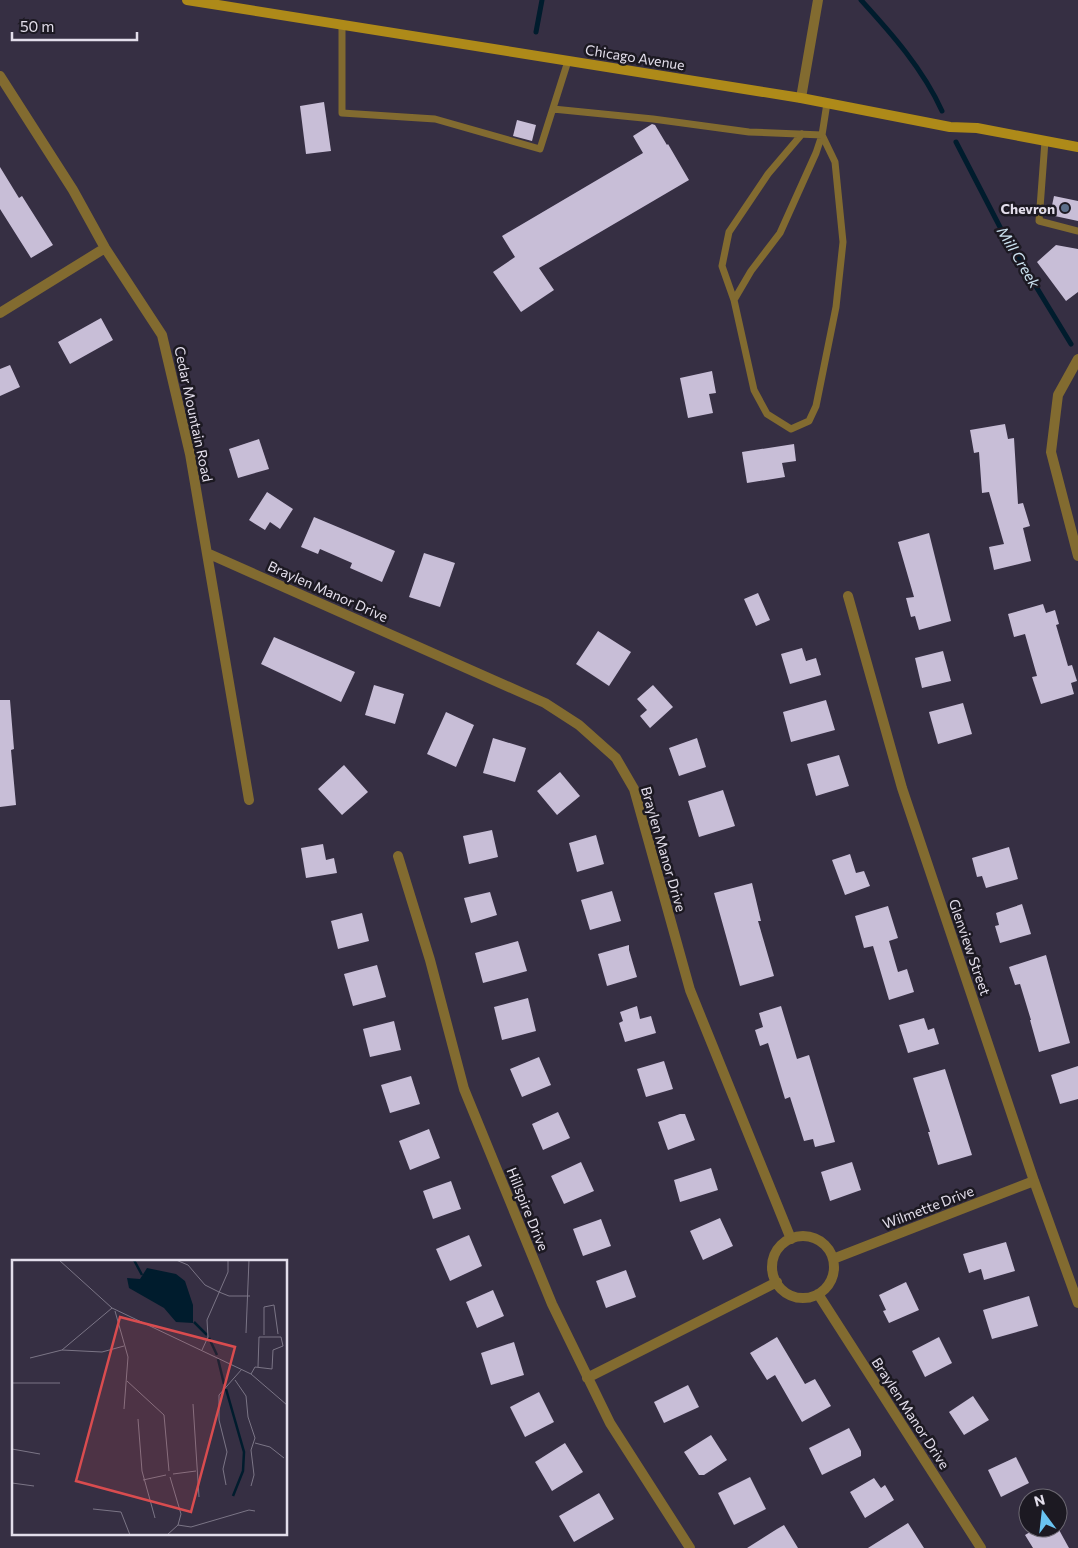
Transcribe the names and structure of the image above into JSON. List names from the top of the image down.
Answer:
{
  "streets": {
    "street": [
      "Chicago Avenue",
      "Cedar Mountain Road",
      "Braylen Manor Drive",
      "Glenview Street",
      "Wilmette Drive",
      "Hillspire Drive"
    ]
  },
  "crossings": [
    ["Cedar Mountain Road", "Braylen Manor Drive"],
    ["Braylen Manor Drive", "Wilmette Drive"],
    ["Glenview Street", "Wilmette Drive"]
  ],
  "water": ["Mill Creek"],
  "places": ["Chevron"],
  "scale_bar": "50 m",
  "north": "top"
}
